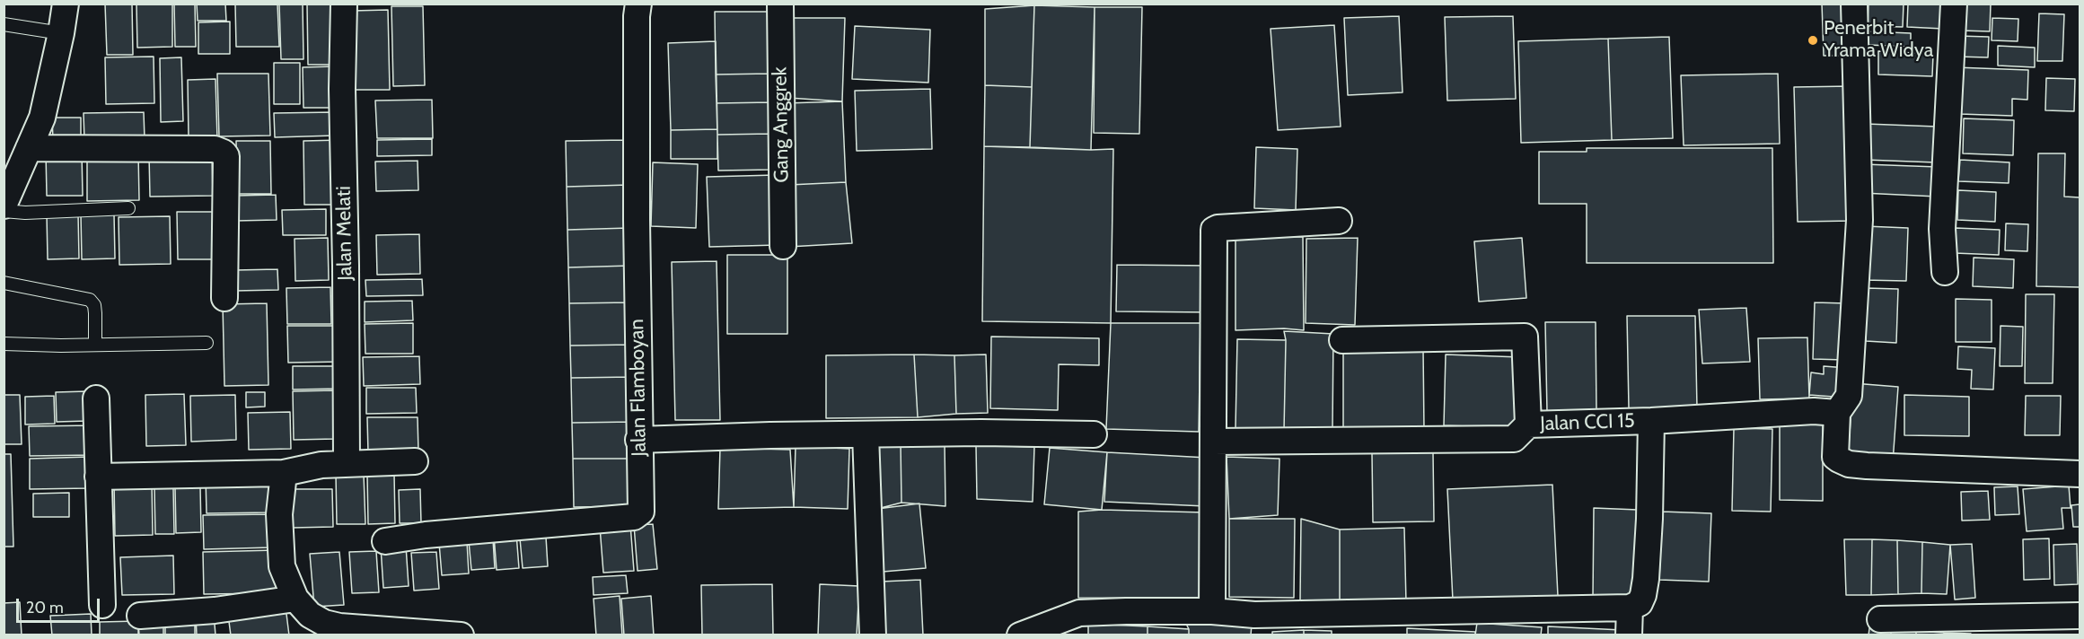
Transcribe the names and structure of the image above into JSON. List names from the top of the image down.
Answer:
{
  "streets": {
    "street": [
      "Gang Anggrek",
      "Jalan Melati",
      "Jalan Flamboyan",
      "Jalan CCI 15"
    ]
  },
  "places": ["Penerbit Yrama Widya"],
  "scale_bar": "20 m"
}
